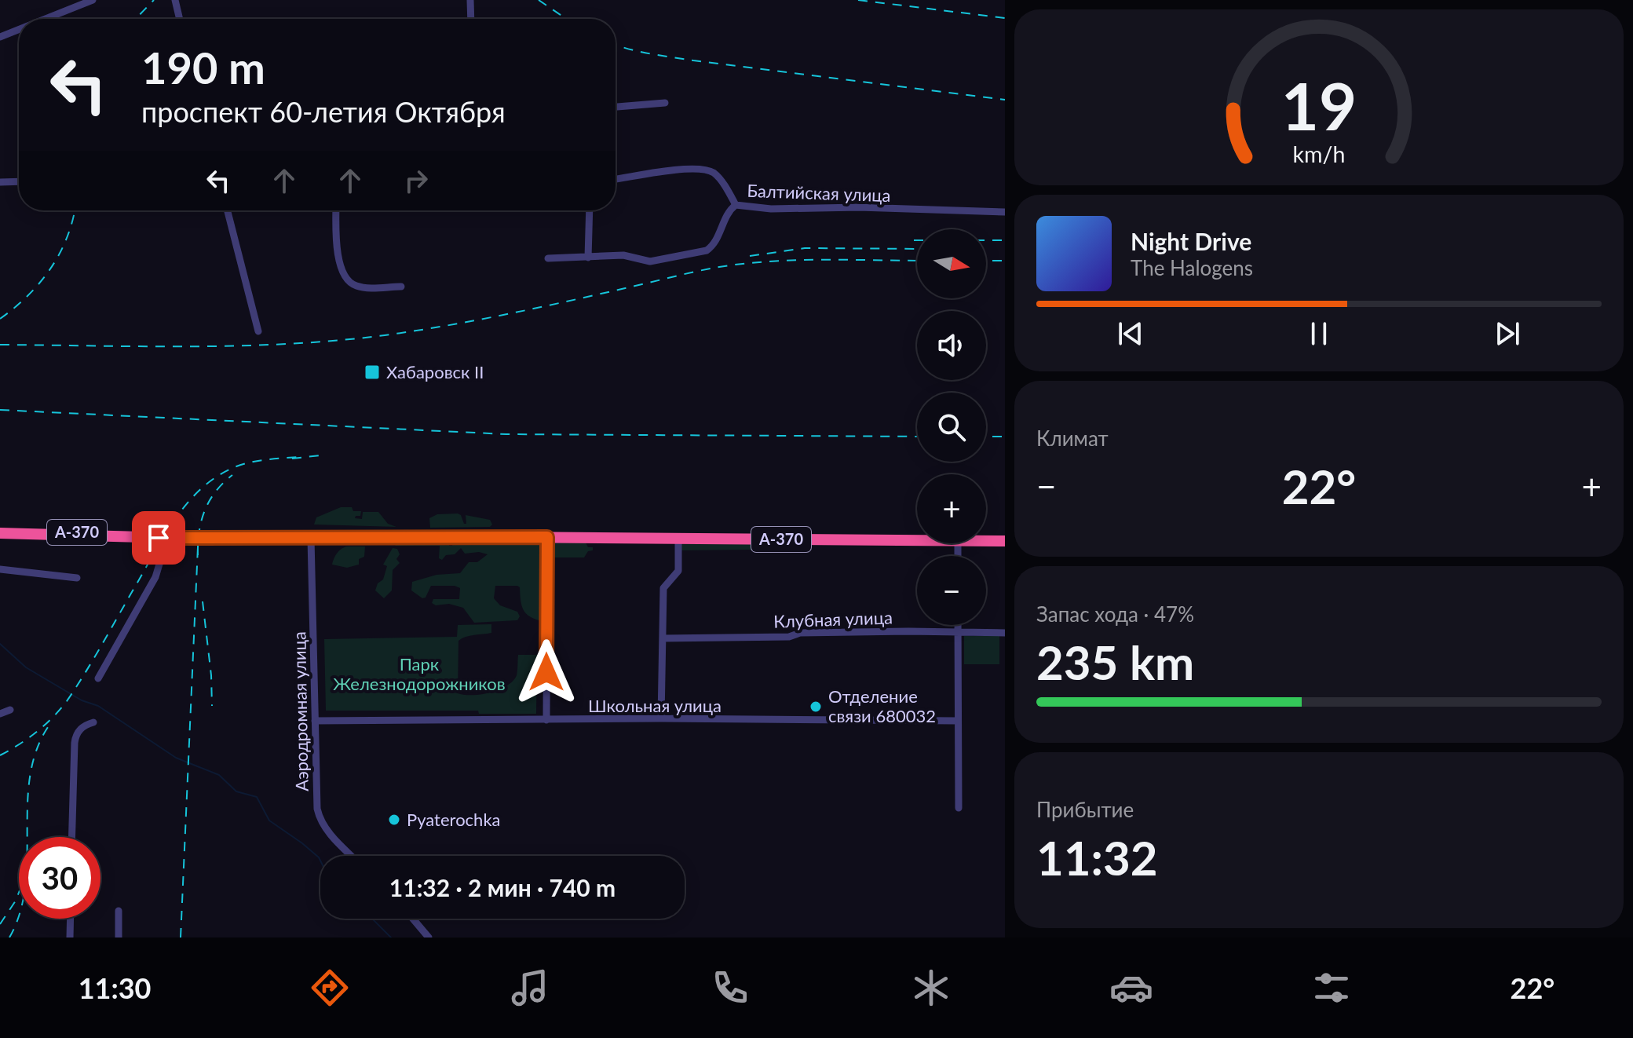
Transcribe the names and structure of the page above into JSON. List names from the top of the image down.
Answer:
{
  "streets": {
    "highway": ["А-370"],
    "street": [
      "Балтийская улица",
      "Клубная улица",
      "Школьная улица",
      "Аэродромная улица"
    ]
  },
  "crossings": [
    ["А-370", "Аэродромная улица"],
    ["Школьная улица", "Аэродромная улица"]
  ],
  "parks": ["Парк Железнодорожников"],
  "places": {
    "transit": ["Хабаровск II"],
    "other": ["Отделение связи 680032", "Pyaterochka"]
  },
  "north": "right",
  "page": {
    "turn": ["190 m", "проспект 60-летия Октября"],
    "song": ["Night Drive", "The Halogens"],
    "map_buttons": ["+", "−"],
    "tile": [
      "Климат",
      ["Запас хода · 47%", "235 km"],
      ["Прибытие", "11:32"]
    ],
    "heat": ["−", "22°", "+"],
    "limit": "30",
    "trip": "11:32 · 2 мин · 740 m",
    "tabs": ["11:30", "22°"],
    "gauge": ["19", "km/h"]
  }
}
